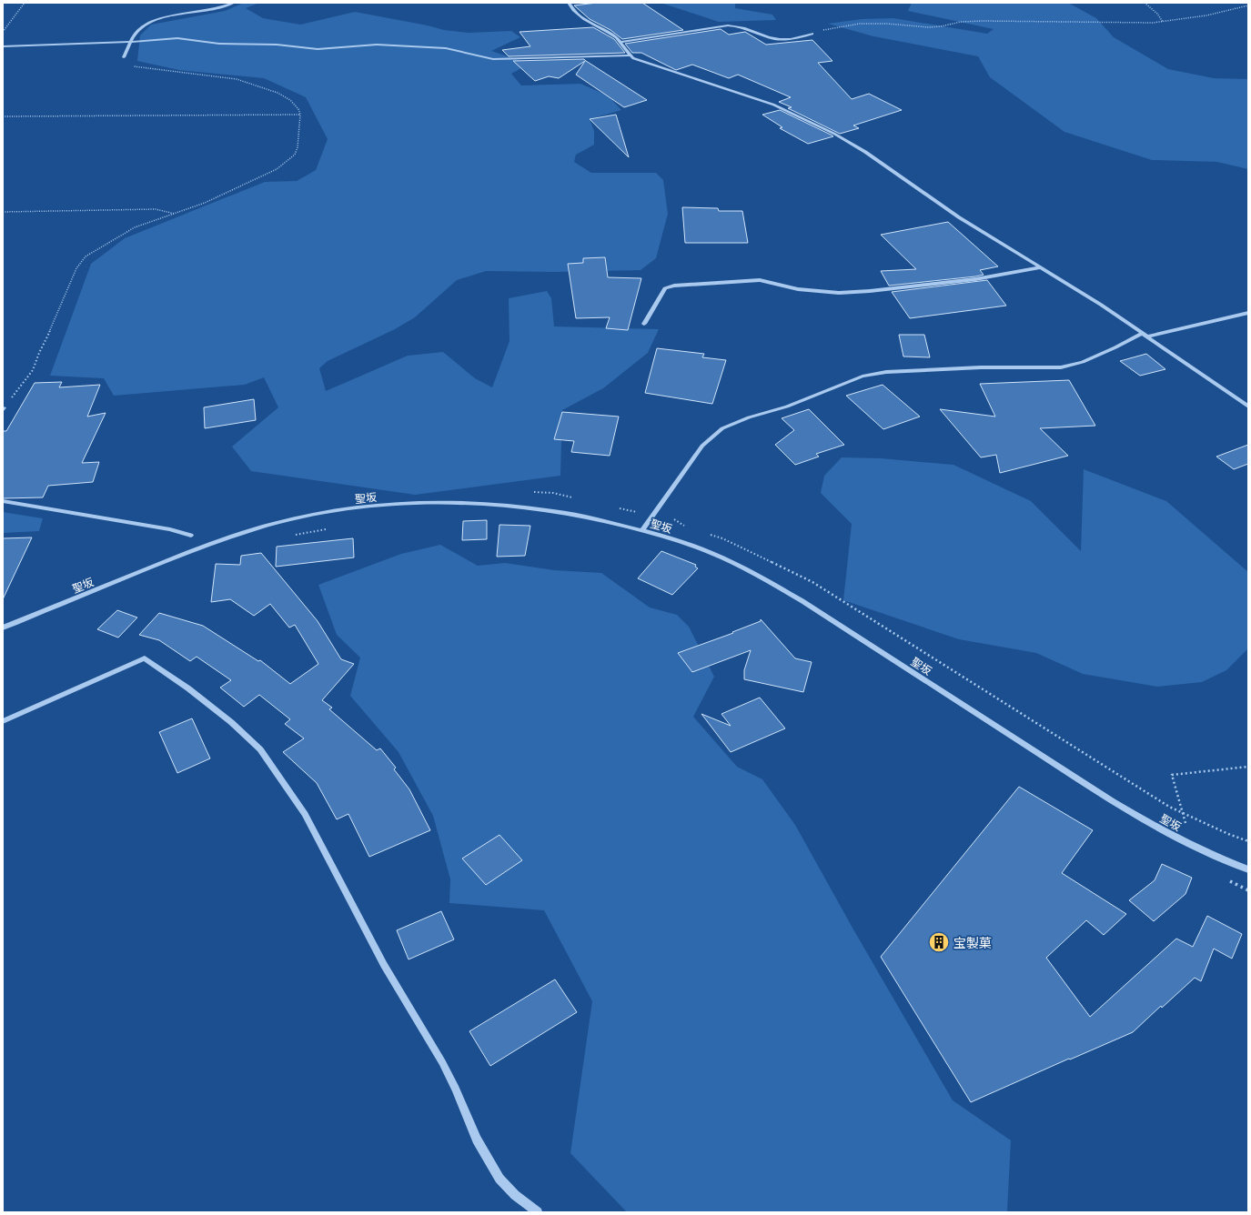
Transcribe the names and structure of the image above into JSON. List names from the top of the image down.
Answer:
{
  "streets": {
    "street": ["聖坂"]
  },
  "places": {
    "building": ["宝製菓"]
  }
}
